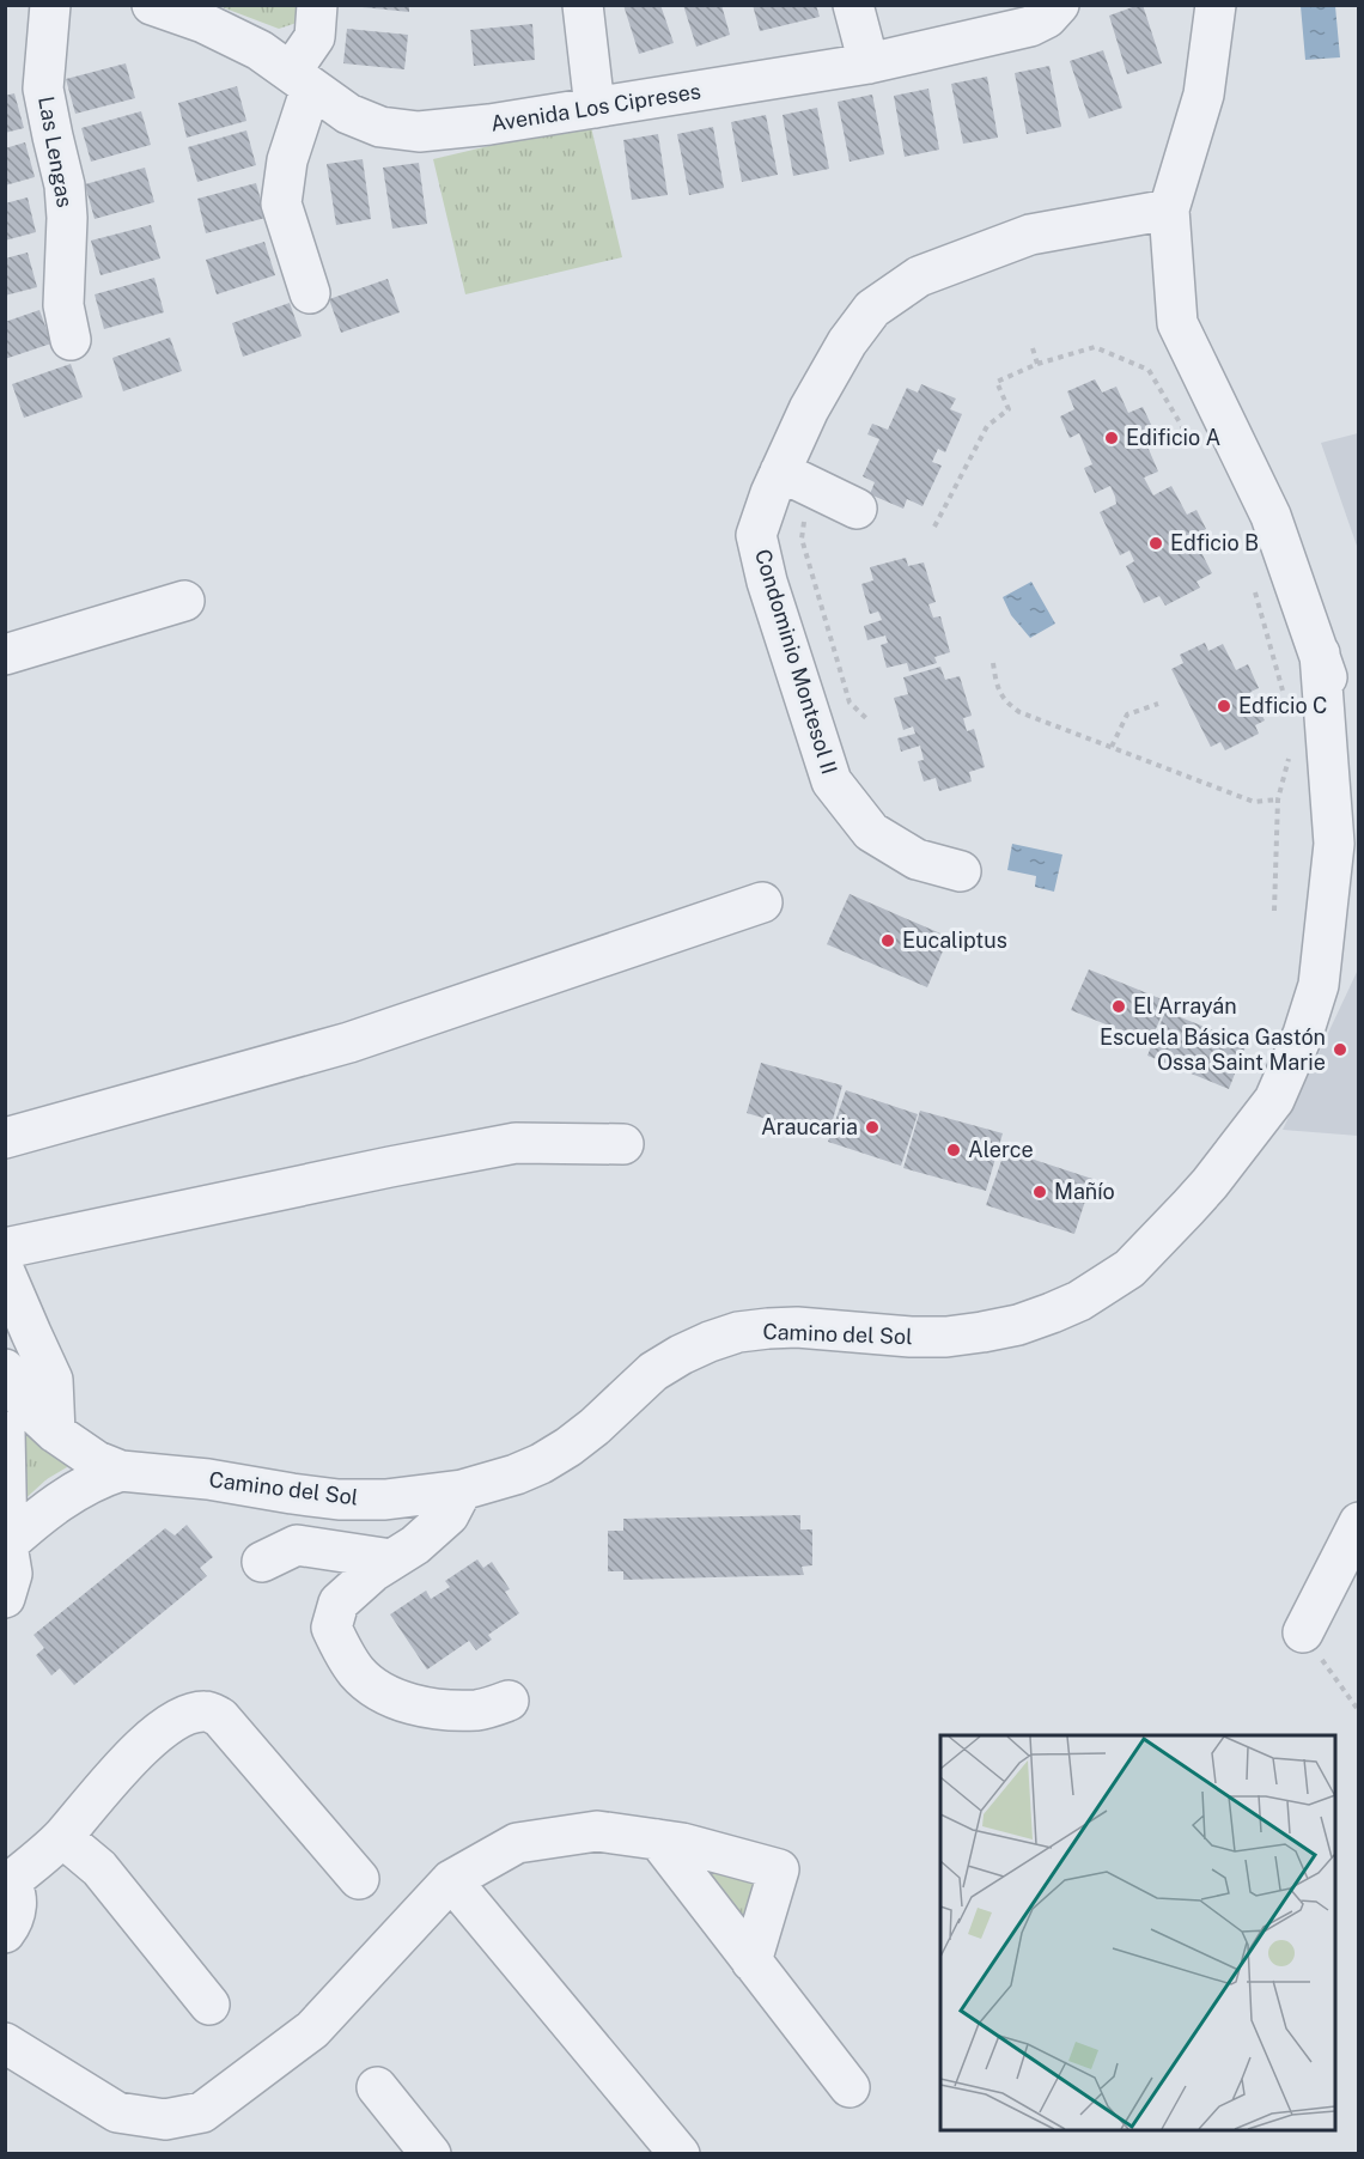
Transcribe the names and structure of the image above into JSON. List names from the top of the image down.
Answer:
{
  "streets": {
    "street": [
      "Avenida Los Cipreses",
      "Las Lengas",
      "Condominio Montesol II",
      "Camino del Sol"
    ]
  },
  "crossings": [
    ["Condominio Montesol II", "Camino del Sol"]
  ],
  "places": [
    "Edificio A",
    "Edficio B",
    "Edficio C",
    "Eucaliptus",
    "El Arrayán",
    "Escuela Básica Gastón Ossa Saint Marie",
    "Araucaria",
    "Alerce",
    "Mañío"
  ]
}
